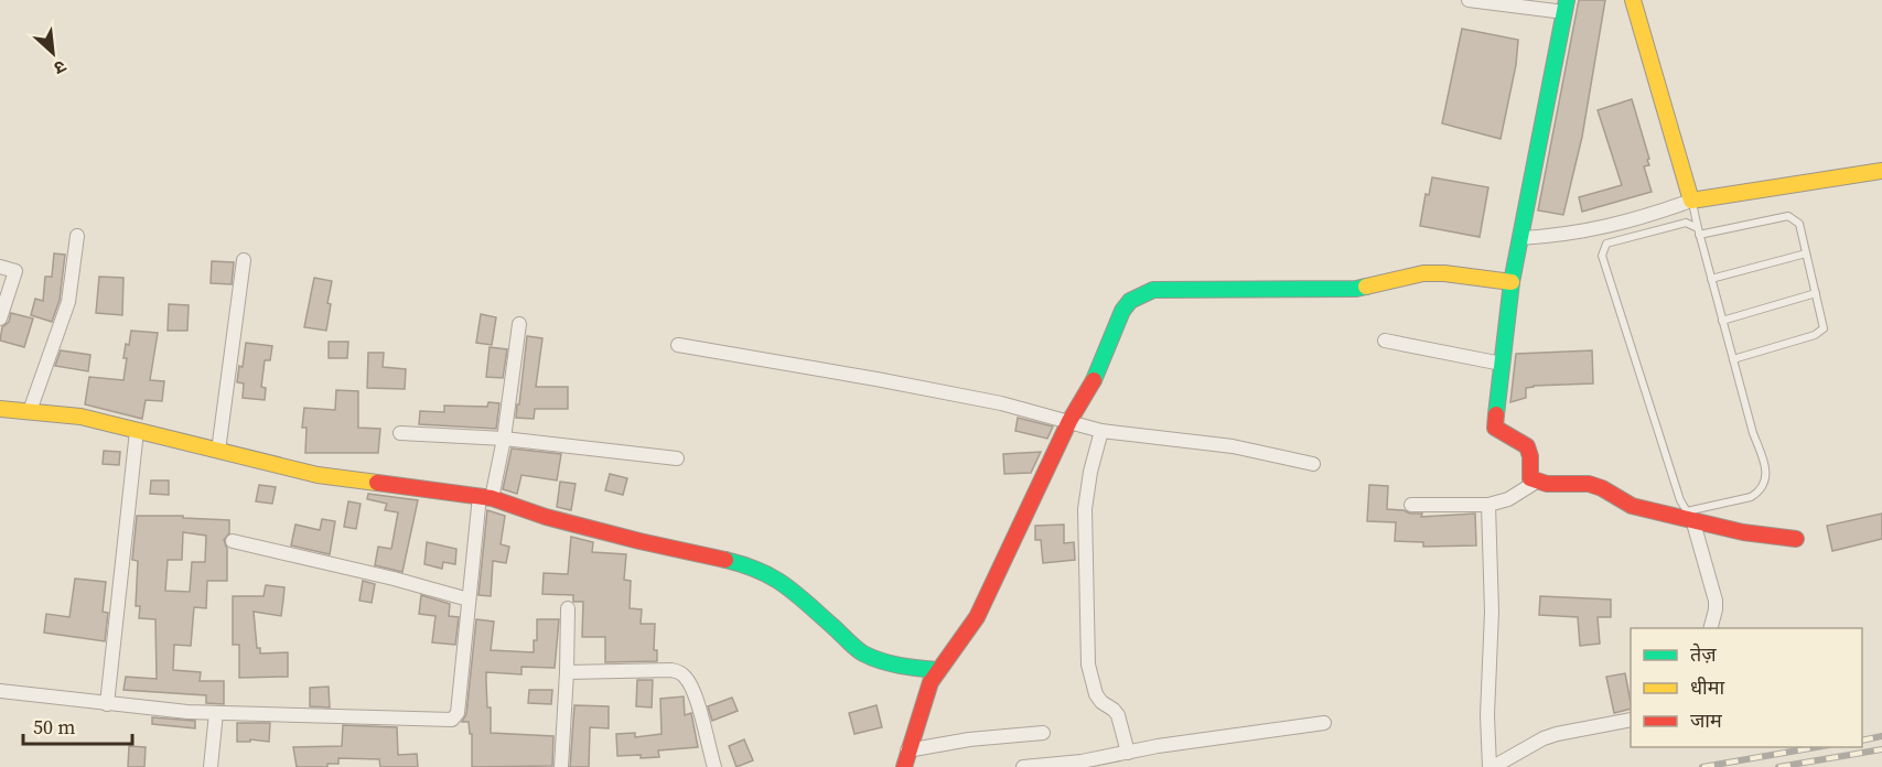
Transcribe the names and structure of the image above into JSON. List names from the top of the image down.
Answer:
{
  "legend": ["तेज़", "धीमा", "जाम"],
  "scale_bar": "50 m",
  "north": "bottom right"
}
